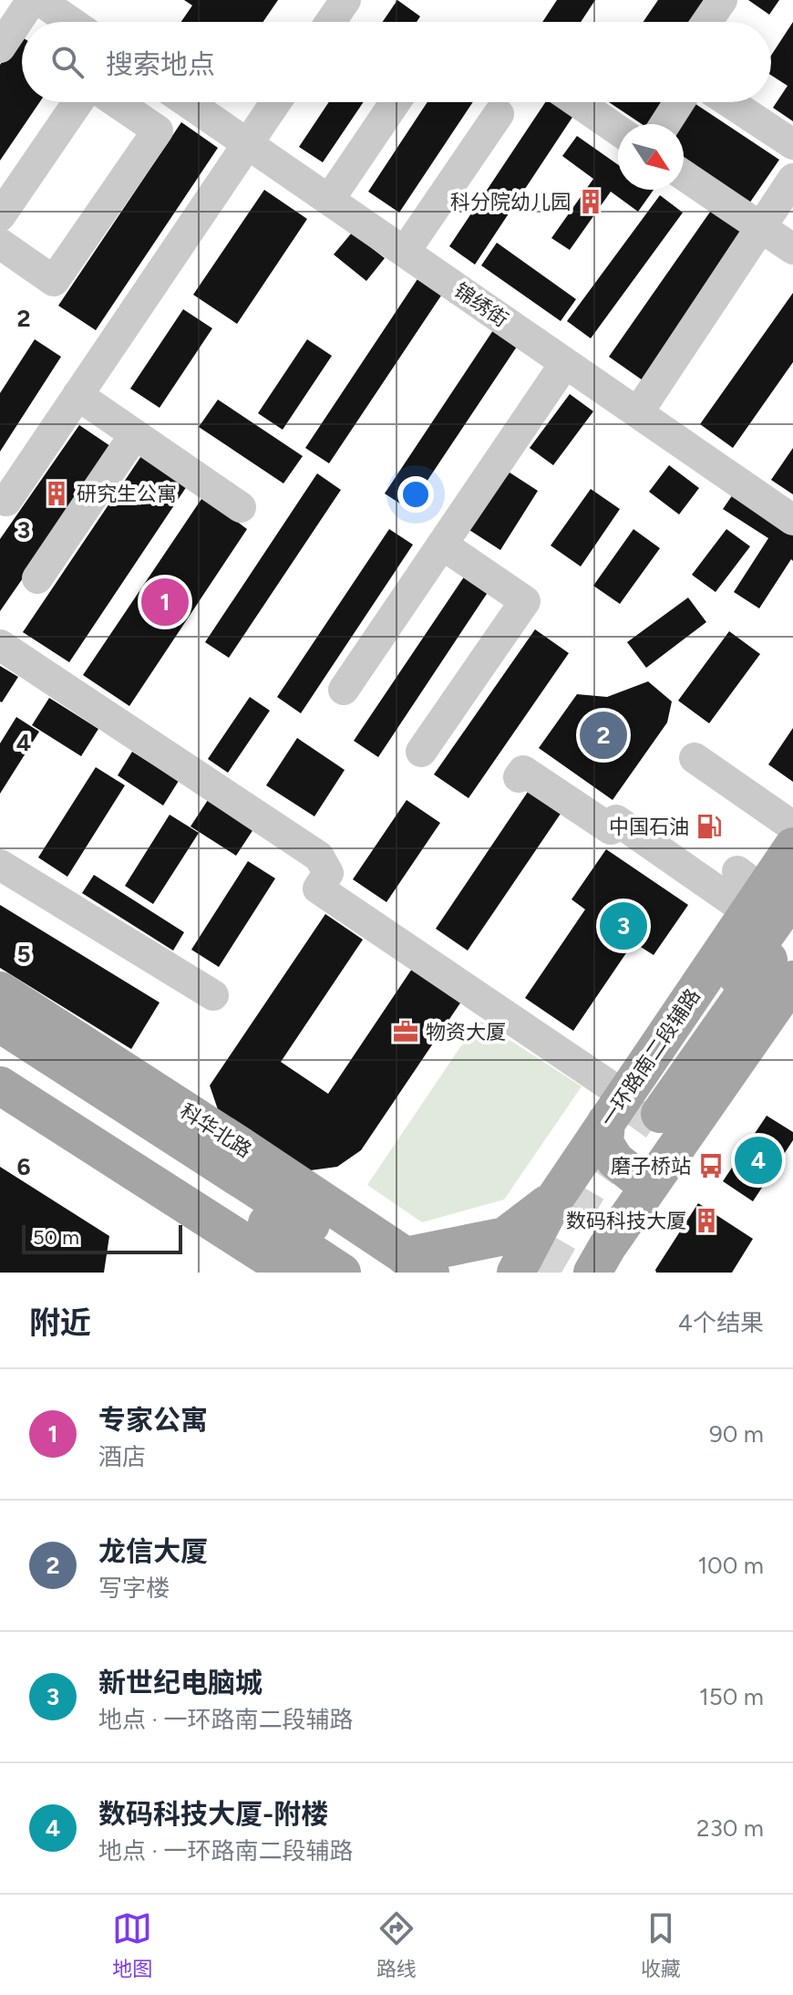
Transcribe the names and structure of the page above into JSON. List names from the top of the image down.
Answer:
{
  "streets": {
    "main road": ["一环路南二段辅路", "科华北路"],
    "street": ["锦绣街"]
  },
  "places": {
    "building": ["科分院幼儿园", "研究生公寓", "数码科技大厦"],
    "fuel station": ["中国石油"],
    "office": ["物资大厦"],
    "bus stop": ["磨子桥站"]
  },
  "scale_bar": "50 m",
  "north": "bottom right",
  "page": {
    "search": "搜索地点",
    "pins": [
      "1",
      "2",
      "3",
      "4"
    ],
    "scale": "50 m",
    "heading": ["附近", "4个结果"],
    "list": [
      {
        "mark": "1",
        "name": "专家公寓",
        "note": "酒店",
        "value": "90 m"
      },
      {
        "mark": "2",
        "name": "龙信大厦",
        "note": "写字楼",
        "value": "100 m"
      },
      {
        "mark": "3",
        "name": "新世纪电脑城",
        "note": "地点 · 一环路南二段辅路",
        "value": "150 m"
      },
      {
        "mark": "4",
        "name": "数码科技大厦-附楼",
        "note": "地点 · 一环路南二段辅路",
        "value": "230 m"
      }
    ],
    "nav": ["地图", "路线", "收藏"]
  },
  "grid": {
    "rows": [
      "2",
      "3",
      "4",
      "5",
      "6"
    ]
  }
}
